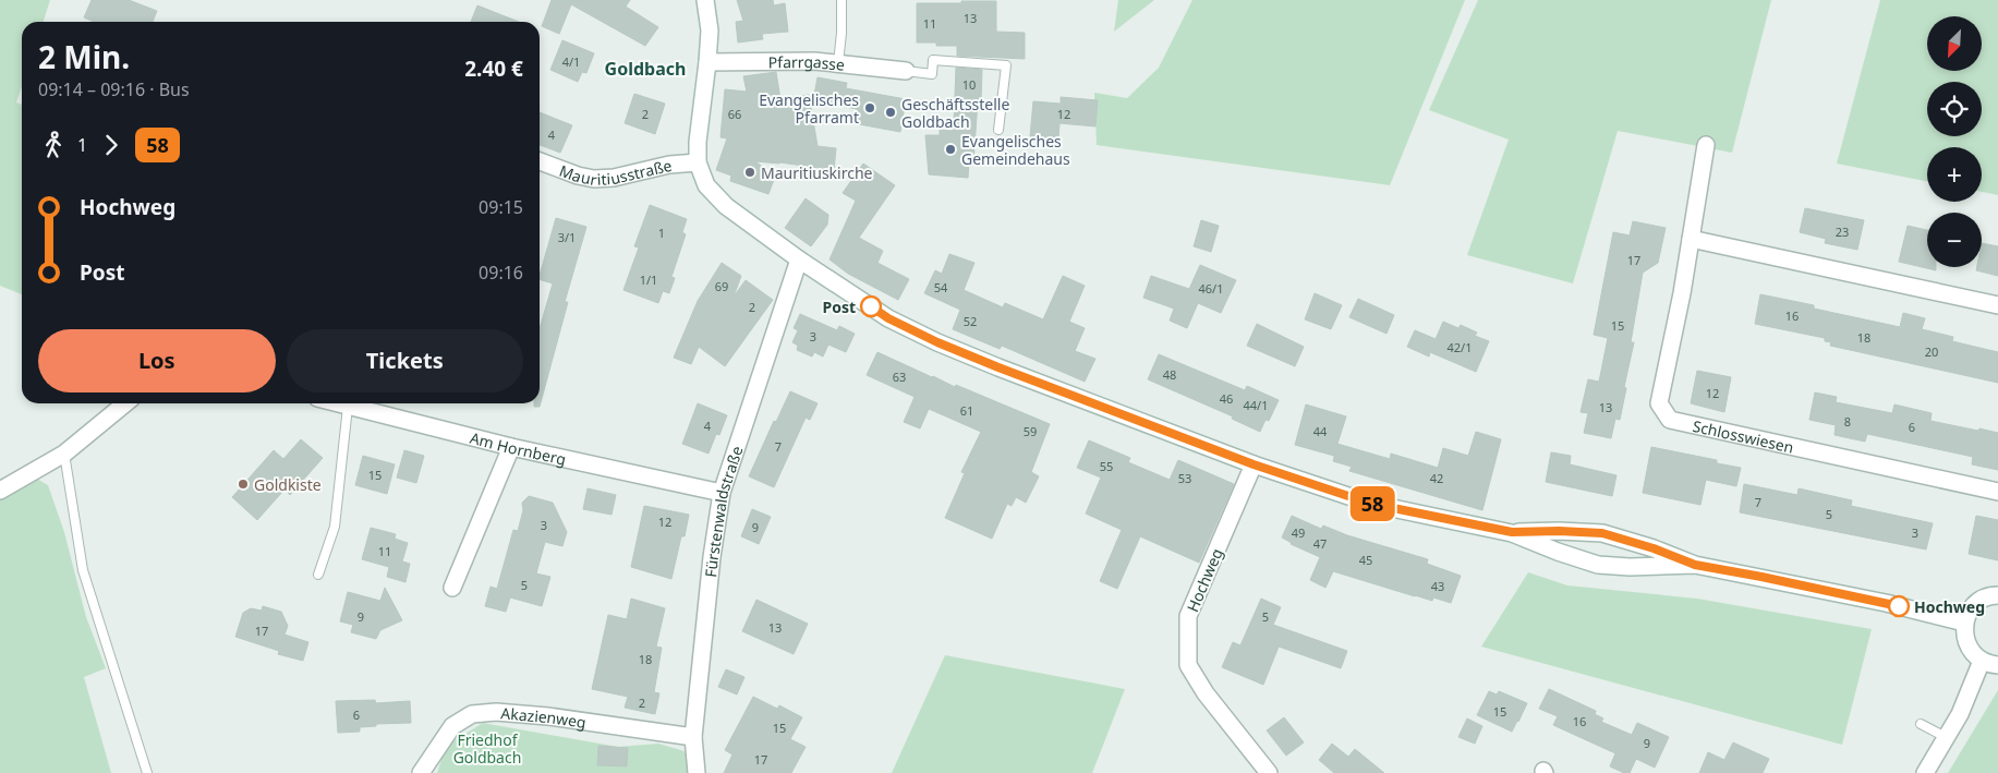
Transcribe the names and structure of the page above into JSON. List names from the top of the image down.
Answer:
{
  "streets": {
    "street": [
      "Pfarrgasse",
      "Mauritiusstraße",
      "Schlosswiesen",
      "Am Hornberg",
      "Fürstenwaldstraße",
      "Hochweg",
      "Akazienweg"
    ]
  },
  "crossings": [
    ["Am Hornberg", "Fürstenwaldstraße"],
    ["Fürstenwaldstraße", "Akazienweg"]
  ],
  "districts": ["Goldbach"],
  "parks": ["Friedhof Goldbach"],
  "places": [
    "Evangelisches Pfarramt",
    "Geschäftsstelle Goldbach",
    "Evangelisches Gemeindehaus",
    "Mauritiuskirche",
    "Post",
    "Goldkiste",
    "Hochweg"
  ],
  "lines": ["bus line 58"],
  "house_numbers": [
    "13",
    "11",
    "4/1",
    "10",
    "2",
    "66",
    "12",
    "4",
    "23",
    "1",
    "3/1",
    "17",
    "1/1",
    "69",
    "54",
    "46/1",
    "2",
    "16",
    "52",
    "15",
    "3",
    "18",
    "42/1",
    "20",
    "48",
    "63",
    "12",
    "46",
    "44/1",
    "13",
    "61",
    "8",
    "4",
    "6",
    "59",
    "44",
    "7",
    "55",
    "15",
    "53",
    "42",
    "7",
    "5",
    "12",
    "3",
    "9",
    "49",
    "3",
    "47",
    "11",
    "45",
    "5",
    "43",
    "9",
    "5",
    "13",
    "17",
    "18",
    "2",
    "15",
    "6",
    "16",
    "15",
    "9",
    "17"
  ],
  "north": "bottom left",
  "page": {
    "on_map": "58",
    "map_buttons": ["+", "−"],
    "heading": ["2 Min.", "09:14 – 09:16 · Bus", "2.40 €"],
    "legs": ["1", "58"],
    "list": [
      {
        "name": "Hochweg",
        "value": "09:15"
      },
      {
        "name": "Post",
        "value": "09:16"
      }
    ],
    "buttons": ["Los", "Tickets"]
  }
}
